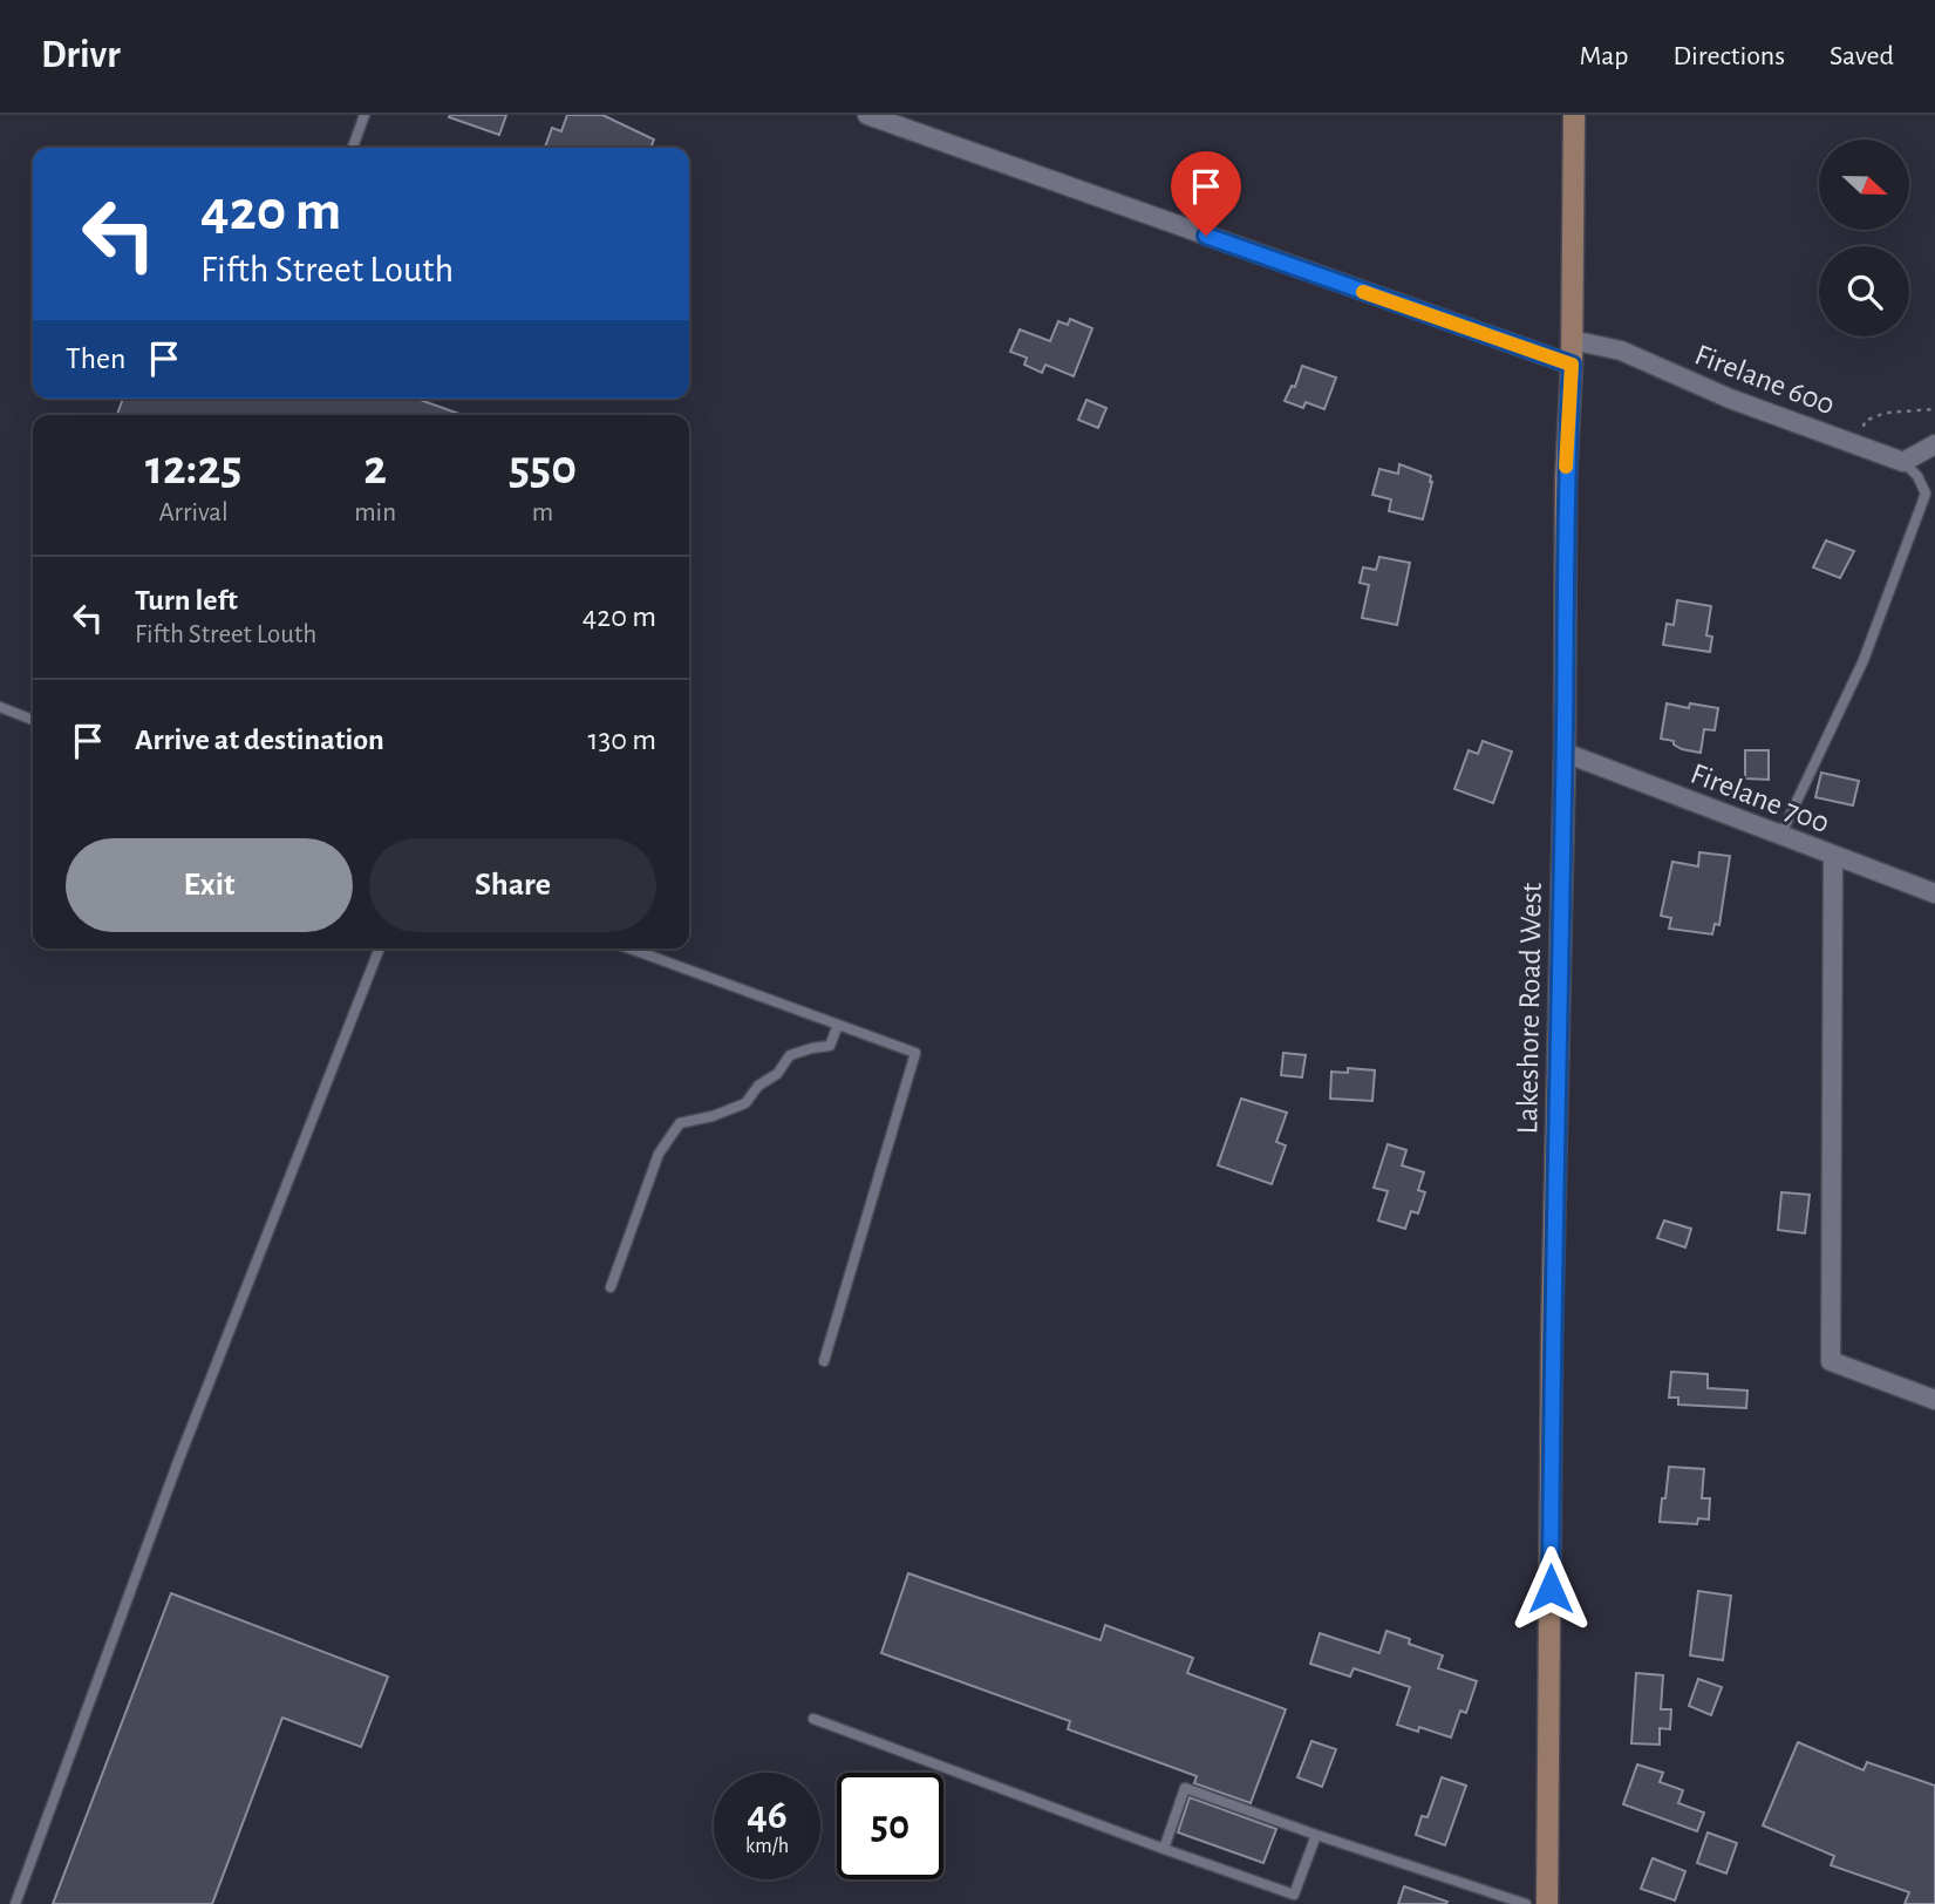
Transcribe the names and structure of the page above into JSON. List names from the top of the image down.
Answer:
{
  "streets": {
    "main road": ["Lakeshore Road West"],
    "street": ["Firelane 600", "Firelane 700"]
  },
  "crossings": [
    ["Firelane 600", "Lakeshore Road West"],
    ["Firelane 700", "Lakeshore Road West"]
  ],
  "north": "right",
  "page": {
    "header": "Drivr",
    "nav": ["Map", "Directions", "Saved"],
    "turn": ["420 m", "Fifth Street Louth"],
    "then": "Then",
    "eta": [
      "12:25",
      "Arrival",
      "2",
      "min",
      "550",
      "m"
    ],
    "list": [
      {
        "name": "Turn left",
        "note": "Fifth Street Louth",
        "value": "420 m"
      },
      {
        "name": "Arrive at destination",
        "value": "130 m"
      }
    ],
    "buttons": ["Exit", "Share"],
    "speed": "46 km/h",
    "limit": "50"
  }
}
